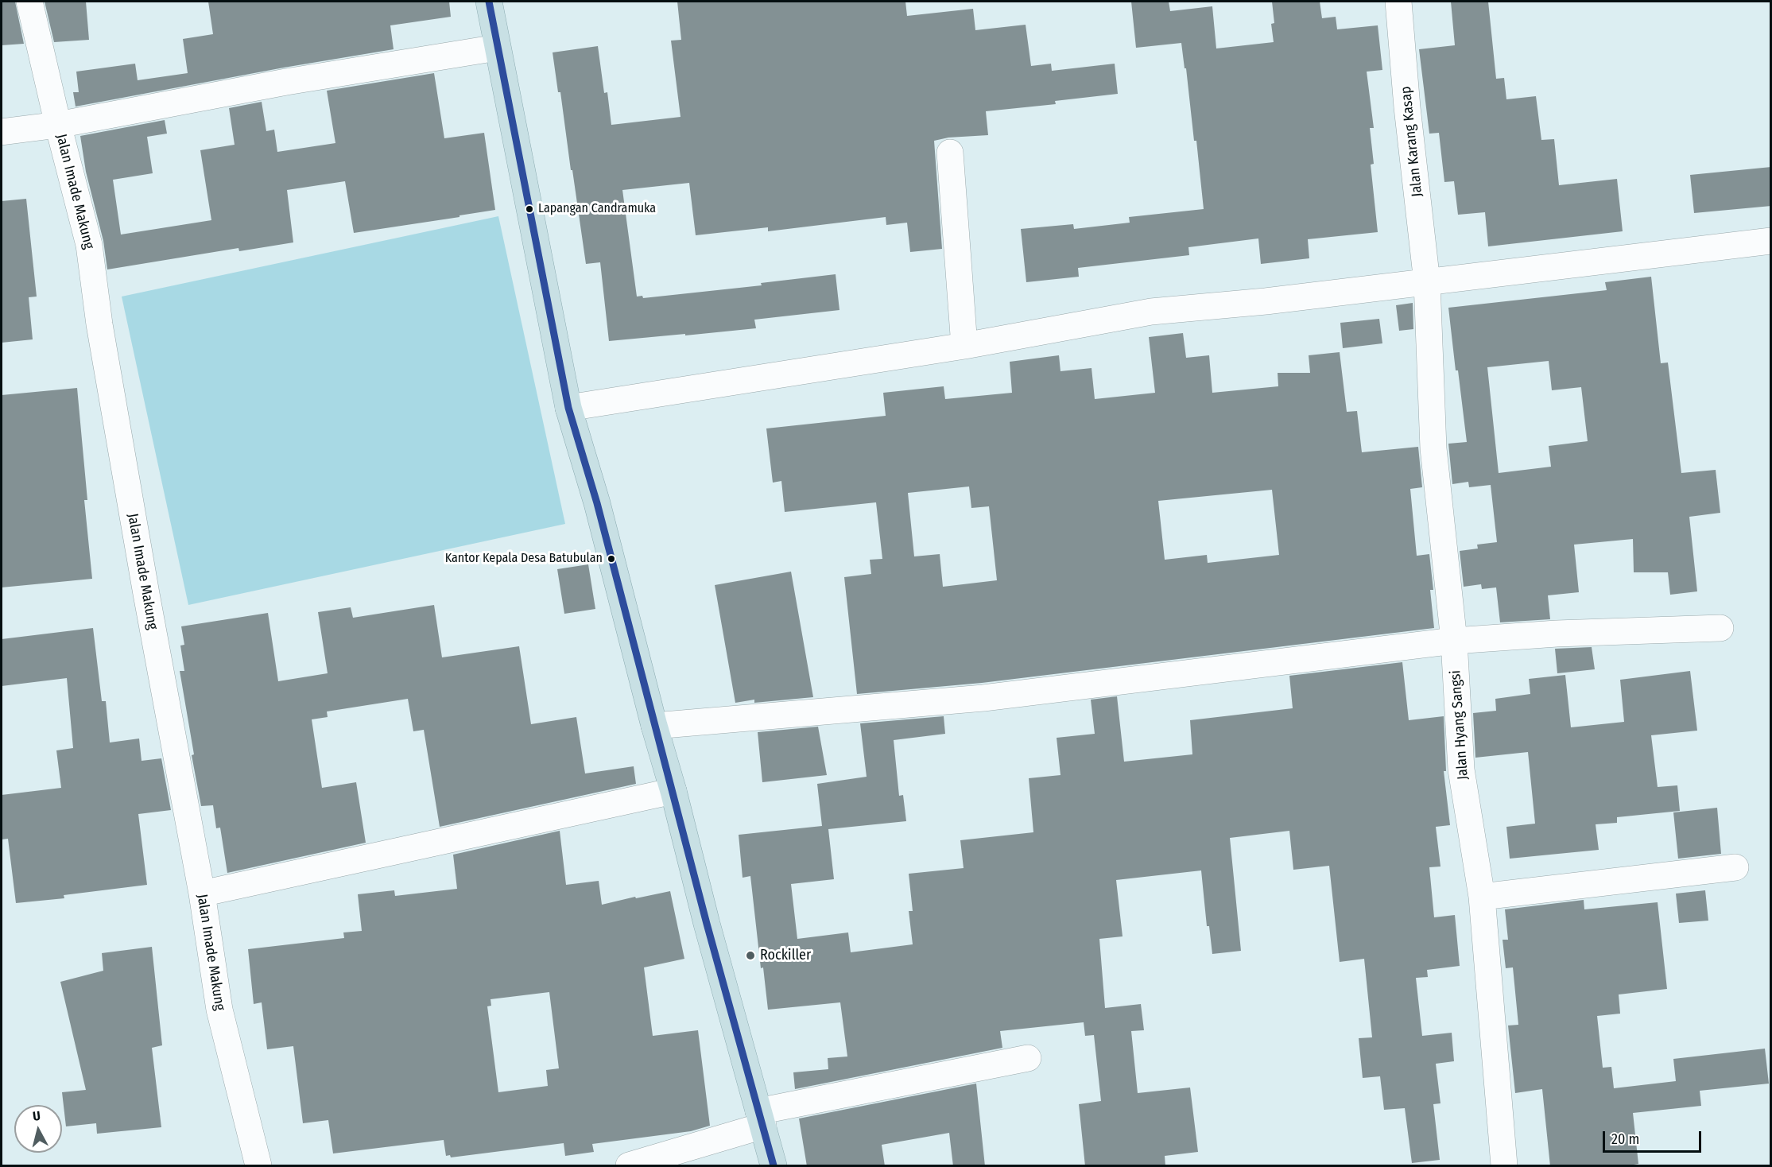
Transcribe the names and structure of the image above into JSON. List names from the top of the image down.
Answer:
{
  "streets": {
    "street": ["Jalan Karang Kasap", "Jalan Imade Makung", "Jalan Hyang Sangsi"]
  },
  "crossings": [
    ["Jalan Karang Kasap", "Jalan Hyang Sangsi"]
  ],
  "places": ["Lapangan Candramuka", "Kantor Kepala Desa Batubulan", "Rockiller"],
  "scale_bar": "20 m",
  "north": "top"
}
